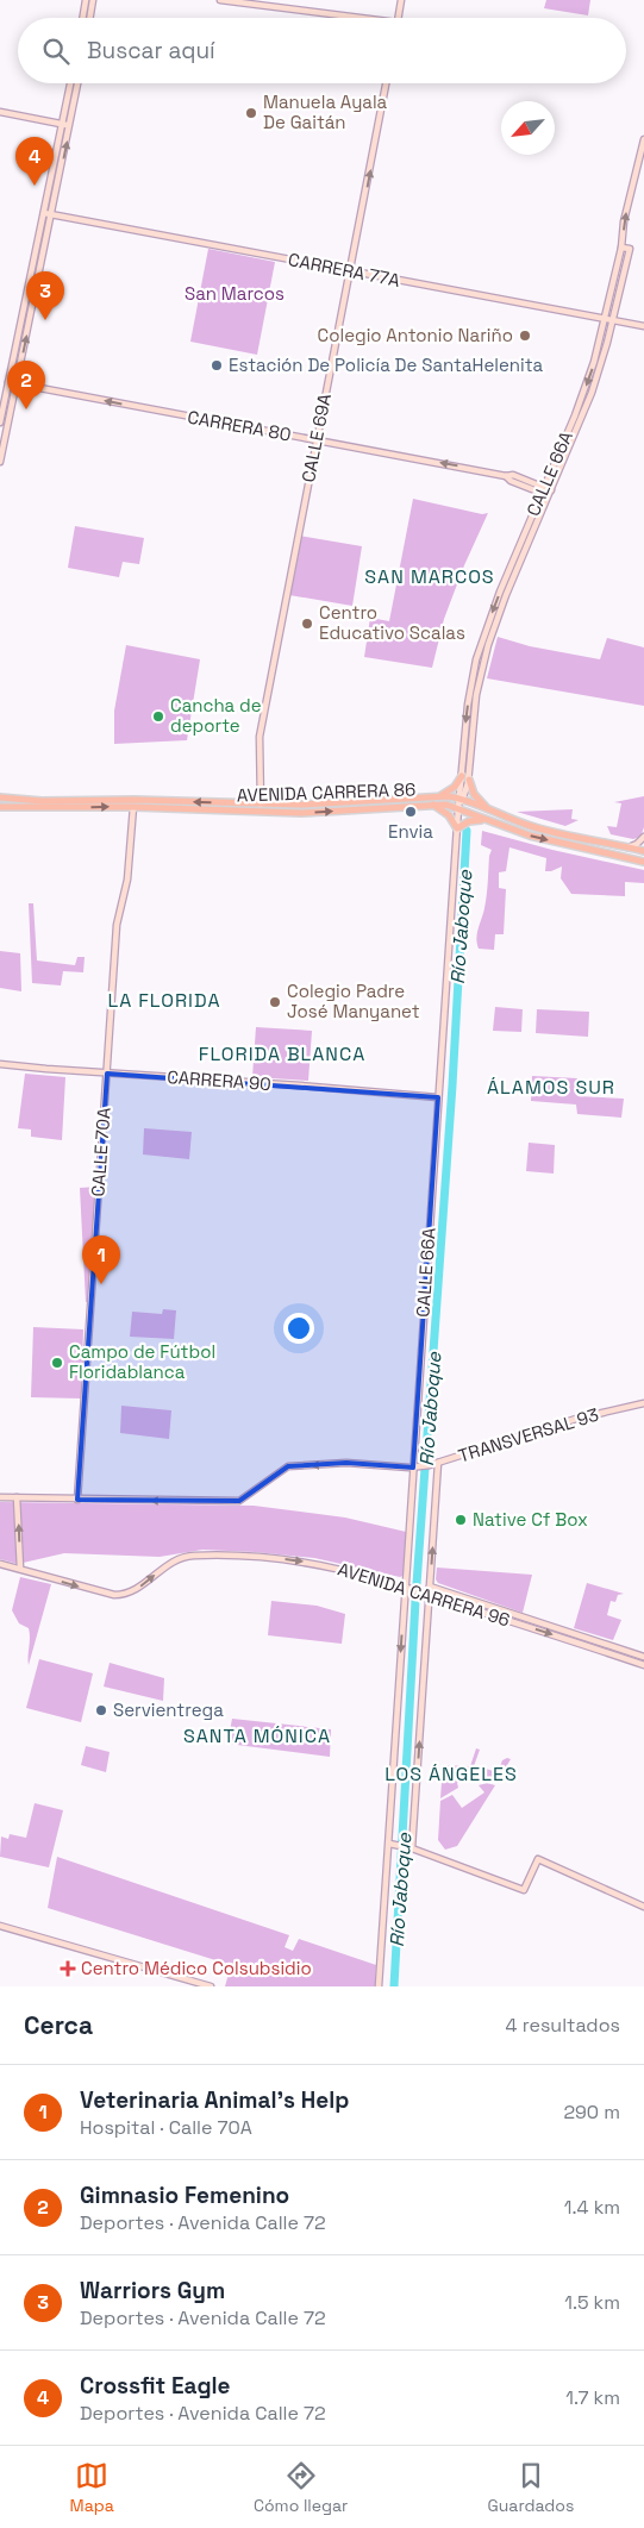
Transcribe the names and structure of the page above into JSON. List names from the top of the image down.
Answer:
{
  "streets": {
    "main road": ["AVENIDA CARRERA 86"],
    "street": [
      "CARRERA 77A",
      "CARRERA 80",
      "CALLE 69A",
      "CALLE 66A",
      "CARRERA 90",
      "CALLE 70A",
      "TRANSVERSAL 93",
      "AVENIDA CARRERA 96"
    ]
  },
  "crossings": [
    ["CARRERA 77A", "CALLE 69A"],
    ["CARRERA 77A", "CALLE 66A"],
    ["CARRERA 80", "CALLE 69A"],
    ["CARRERA 80", "CALLE 66A"],
    ["CALLE 69A", "AVENIDA CARRERA 86"],
    ["CALLE 66A", "AVENIDA CARRERA 86"],
    ["CALLE 66A", "CARRERA 90"],
    ["CALLE 66A", "TRANSVERSAL 93"],
    ["CALLE 66A", "AVENIDA CARRERA 96"],
    ["AVENIDA CARRERA 86", "CALLE 70A"],
    ["CARRERA 90", "CALLE 70A"],
    ["CALLE 70A", "TRANSVERSAL 93"]
  ],
  "one_way": ["CARRERA 80", "TRANSVERSAL 93"],
  "districts": [
    "SAN MARCOS",
    "LA FLORIDA",
    "FLORIDA BLANCA",
    "ÁLAMOS SUR",
    "SANTA MÓNICA",
    "LOS ÁNGELES"
  ],
  "water": ["Río Jaboque"],
  "parks": ["San Marcos"],
  "places": {
    "other": [
      "Manuela Ayala De Gaitán",
      "Colegio Antonio Nariño",
      "Estación De Policía De SantaHelenita",
      "Centro Educativo Scalas",
      "Cancha de deporte",
      "Envia",
      "Colegio Padre José Manyanet",
      "Campo de Fútbol Floridablanca",
      "Native Cf Box",
      "Servientrega"
    ],
    "health": ["Centro Médico Colsubsidio"]
  },
  "north": "bottom left",
  "page": {
    "search": "Buscar aquí",
    "pins": [
      "4",
      "3",
      "2",
      "1"
    ],
    "heading": ["Cerca", "4 resultados"],
    "list": [
      {
        "mark": "1",
        "name": "Veterinaria Animal's Help",
        "note": "Hospital · Calle 70A",
        "value": "290 m"
      },
      {
        "mark": "2",
        "name": "Gimnasio Femenino",
        "note": "Deportes · Avenida Calle 72",
        "value": "1.4 km"
      },
      {
        "mark": "3",
        "name": "Warriors Gym",
        "note": "Deportes · Avenida Calle 72",
        "value": "1.5 km"
      },
      {
        "mark": "4",
        "name": "Crossfit Eagle",
        "note": "Deportes · Avenida Calle 72",
        "value": "1.7 km"
      }
    ],
    "nav": ["Mapa", "Cómo llegar", "Guardados"]
  }
}
